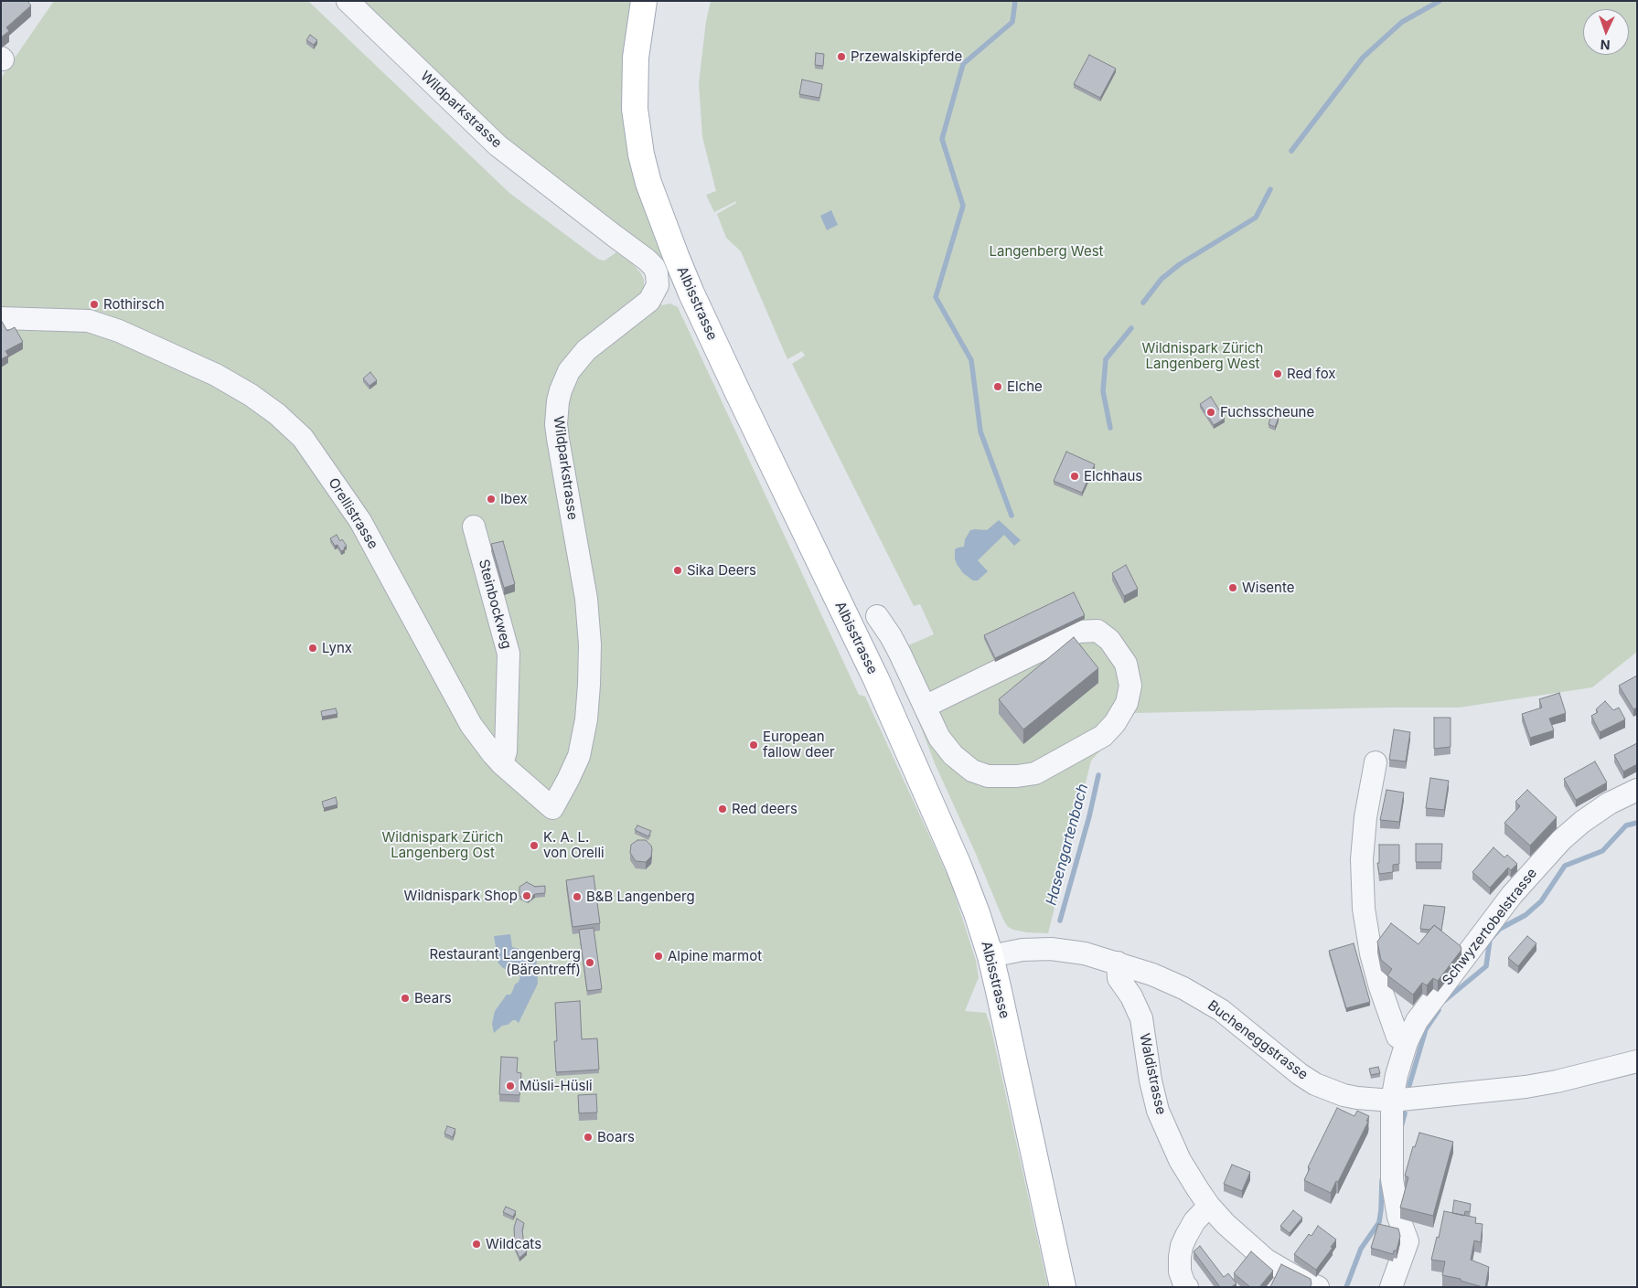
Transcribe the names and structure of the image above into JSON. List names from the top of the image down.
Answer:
{
  "streets": {
    "main road": ["Albisstrasse"],
    "street": [
      "Wildparkstrasse",
      "Orellistrasse",
      "Steinbockweg",
      "Schwyzertobelstrasse",
      "Bucheneggstrasse",
      "Waldistrasse"
    ]
  },
  "crossings": [
    ["Wildparkstrasse", "Orellistrasse"],
    ["Albisstrasse", "Bucheneggstrasse"],
    ["Orellistrasse", "Steinbockweg"],
    ["Schwyzertobelstrasse", "Bucheneggstrasse"],
    ["Bucheneggstrasse", "Waldistrasse"]
  ],
  "water": ["Hasengartenbach"],
  "parks": ["Langenberg West", "Wildnispark Zürich Langenberg West", "Wildnispark Zürich Langenberg Ost"],
  "places": [
    "Przewalskipferde",
    "Rothirsch",
    "Red fox",
    "Elche",
    "Fuchsscheune",
    "Elchhaus",
    "Ibex",
    "Sika Deers",
    "Wisente",
    "Lynx",
    "European fallow deer",
    "Red deers",
    "K. A. L. von Orelli",
    "Wildnispark Shop",
    "B&B Langenberg",
    "Alpine marmot",
    "Restaurant Langenberg (Bärentreff)",
    "Bears",
    "Müsli-Hüsli",
    "Boars",
    "Wildcats"
  ],
  "north": "bottom"
}
